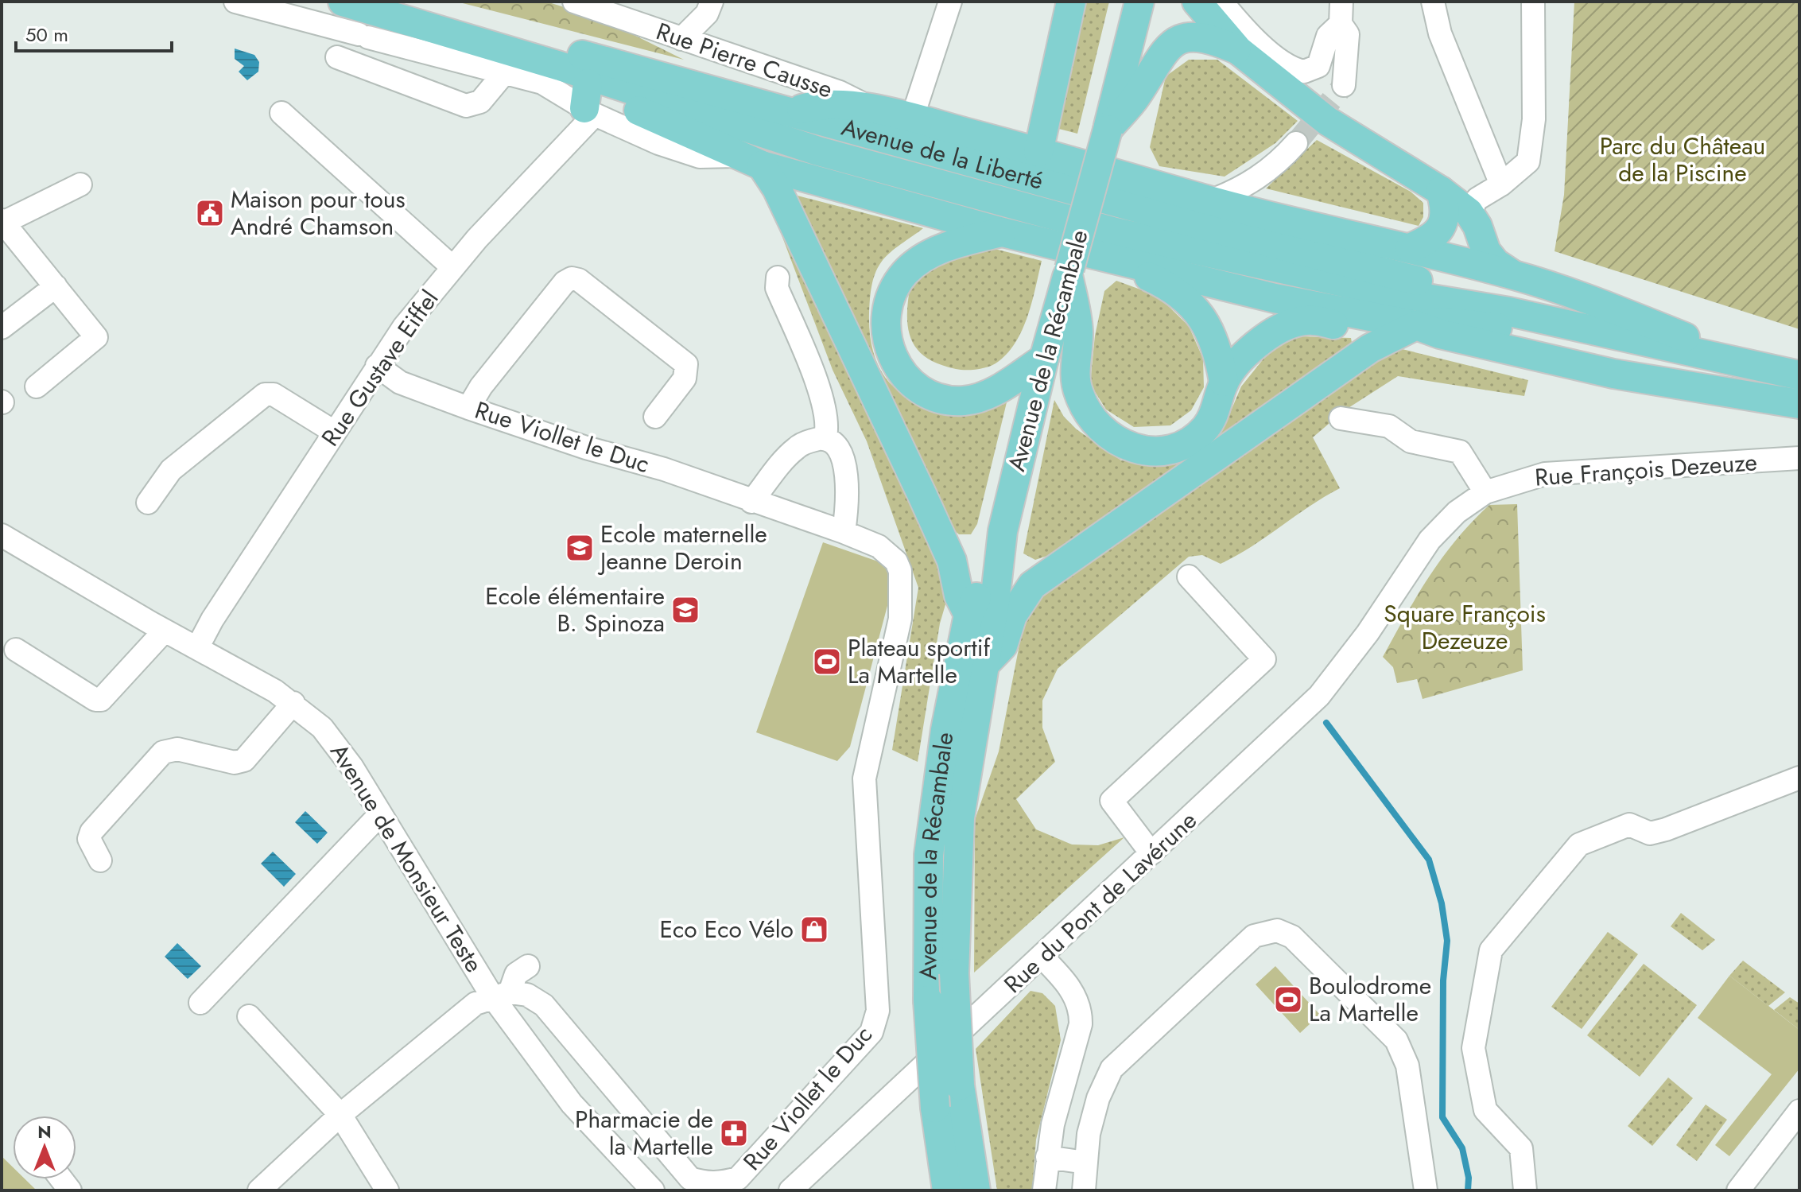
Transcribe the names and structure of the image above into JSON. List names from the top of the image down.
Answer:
{
  "streets": {
    "main road": ["Avenue de la Liberté", "Avenue de la Récambale"],
    "street": [
      "Rue Pierre Causse",
      "Rue Gustave Eiffel",
      "Rue Viollet le Duc",
      "Rue François Dezeuze",
      "Avenue de Monsieur Teste",
      "Rue du Pont de Lavérune"
    ]
  },
  "crossings": [
    ["Avenue de la Liberté", "Rue Gustave Eiffel"],
    ["Rue Gustave Eiffel", "Rue Viollet le Duc"],
    ["Rue Gustave Eiffel", "Avenue de Monsieur Teste"],
    ["Rue Viollet le Duc", "Avenue de Monsieur Teste"],
    ["Rue François Dezeuze", "Rue du Pont de Lavérune"]
  ],
  "parks": ["Parc du Château de la Piscine", "Square François Dezeuze"],
  "places": {
    "public building": ["Maison pour tous André Chamson"],
    "school or university": ["Ecole maternelle Jeanne Deroin", "Ecole élémentaire B. Spinoza"],
    "sports": ["Plateau sportif La Martelle", "Boulodrome La Martelle"],
    "shop": ["Eco Eco Vélo"],
    "pharmacy": ["Pharmacie de la Martelle"]
  },
  "scale_bar": "50 m",
  "north": "top"
}
